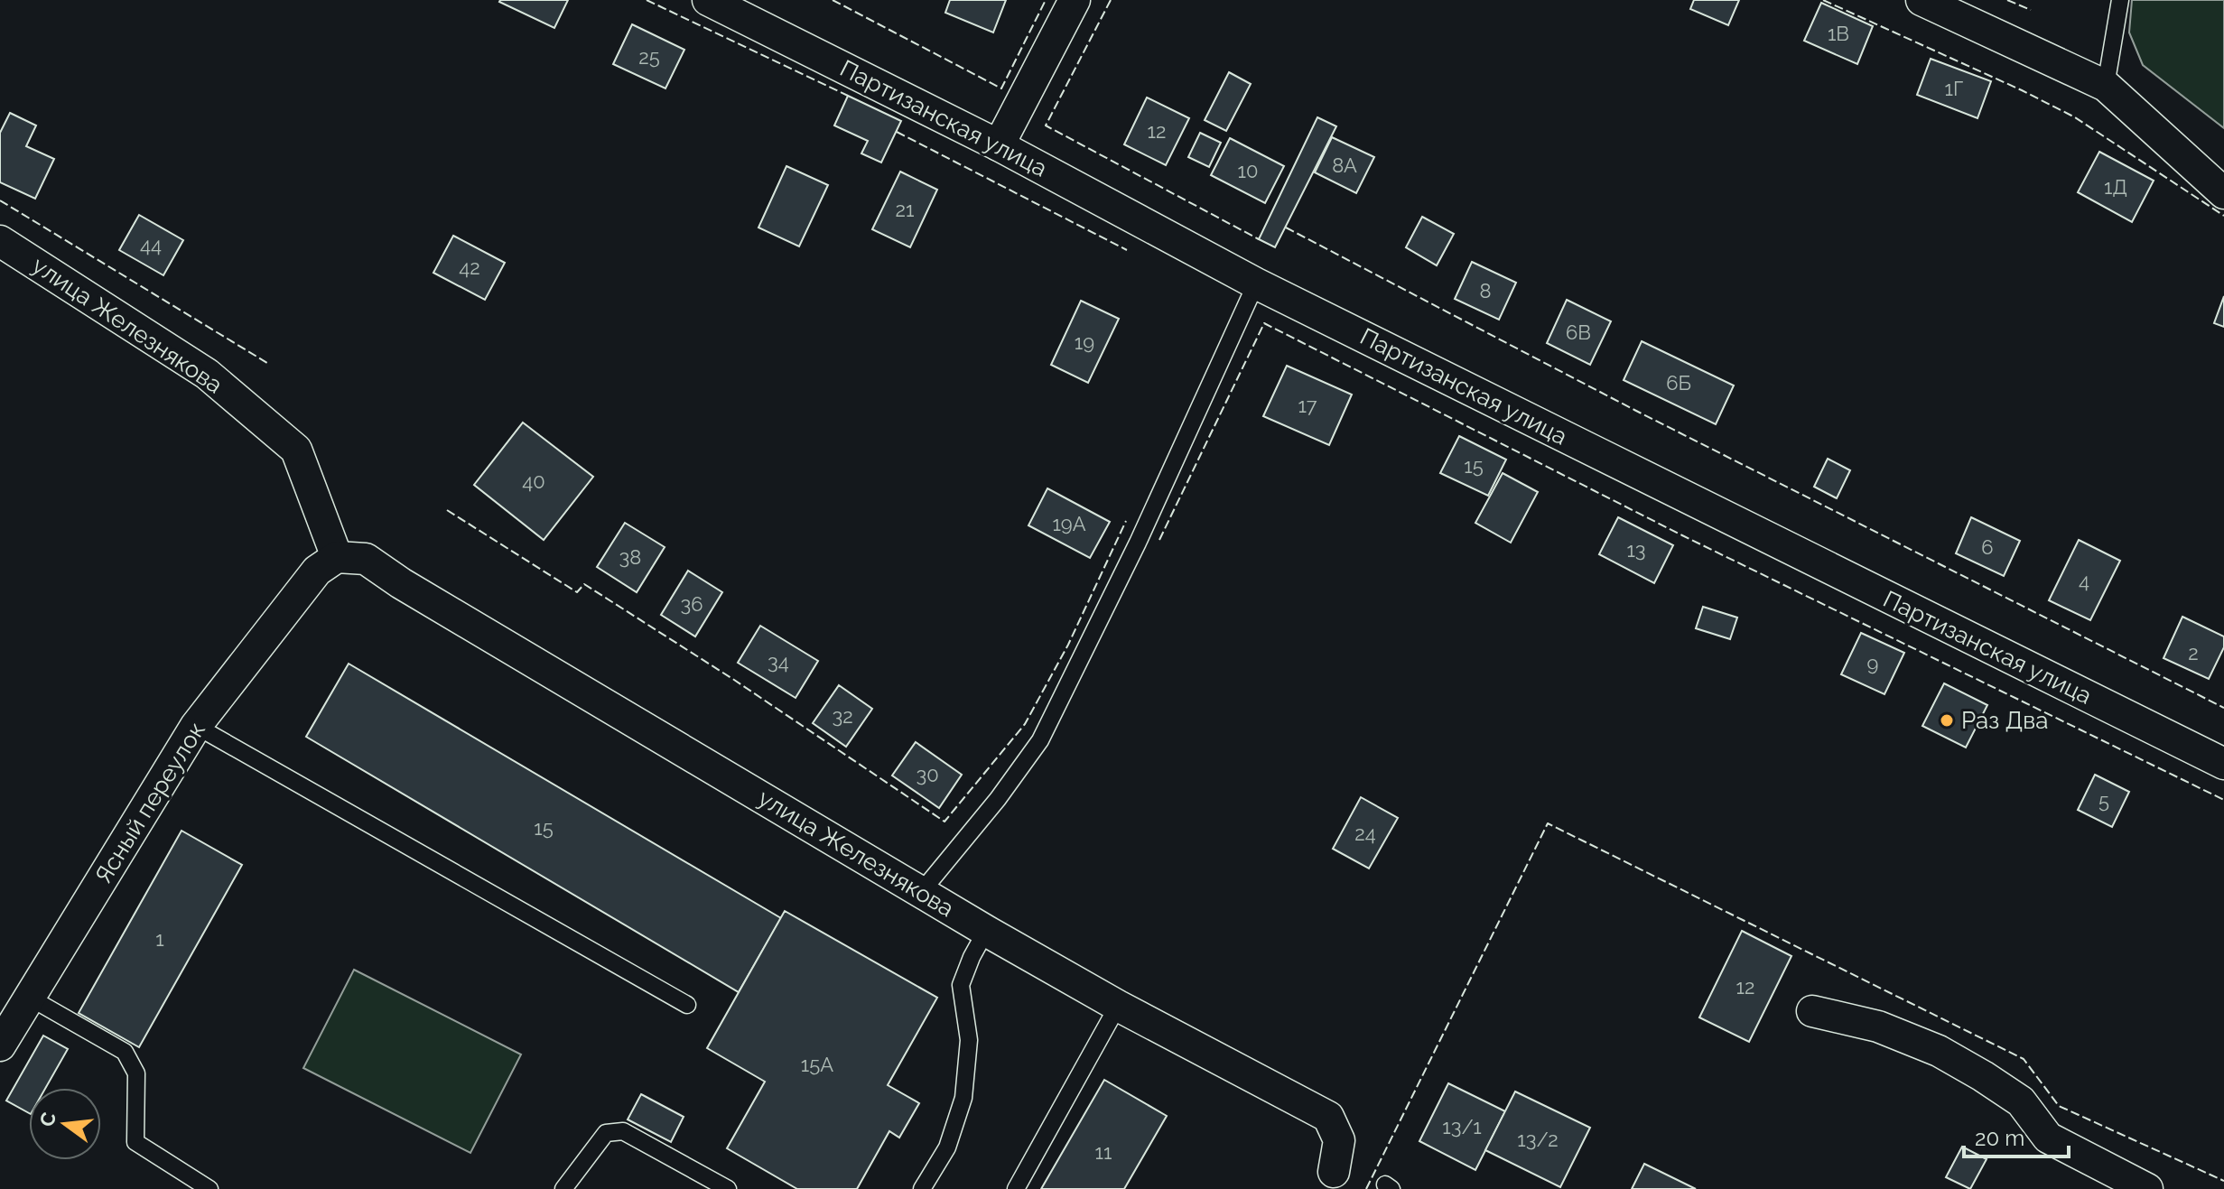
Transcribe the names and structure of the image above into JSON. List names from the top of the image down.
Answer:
{
  "streets": {
    "street": ["Партизанская улица", "улица Железнякова", "Ясный переулок"]
  },
  "crossings": [
    ["улица Железнякова", "Ясный переулок"]
  ],
  "places": ["Раз Два"],
  "house_numbers": [
    "1В",
    "25",
    "1Г",
    "12",
    "8А",
    "10",
    "1Д",
    "21",
    "44",
    "42",
    "8",
    "6В",
    "19",
    "6Б",
    "17",
    "15",
    "40",
    "19А",
    "6",
    "13",
    "38",
    "4",
    "36",
    "2",
    "34",
    "9",
    "32",
    "30",
    "5",
    "15",
    "24",
    "1",
    "12",
    "15А",
    "13/1",
    "13/2",
    "11"
  ],
  "scale_bar": "20 m",
  "north": "left"
}
